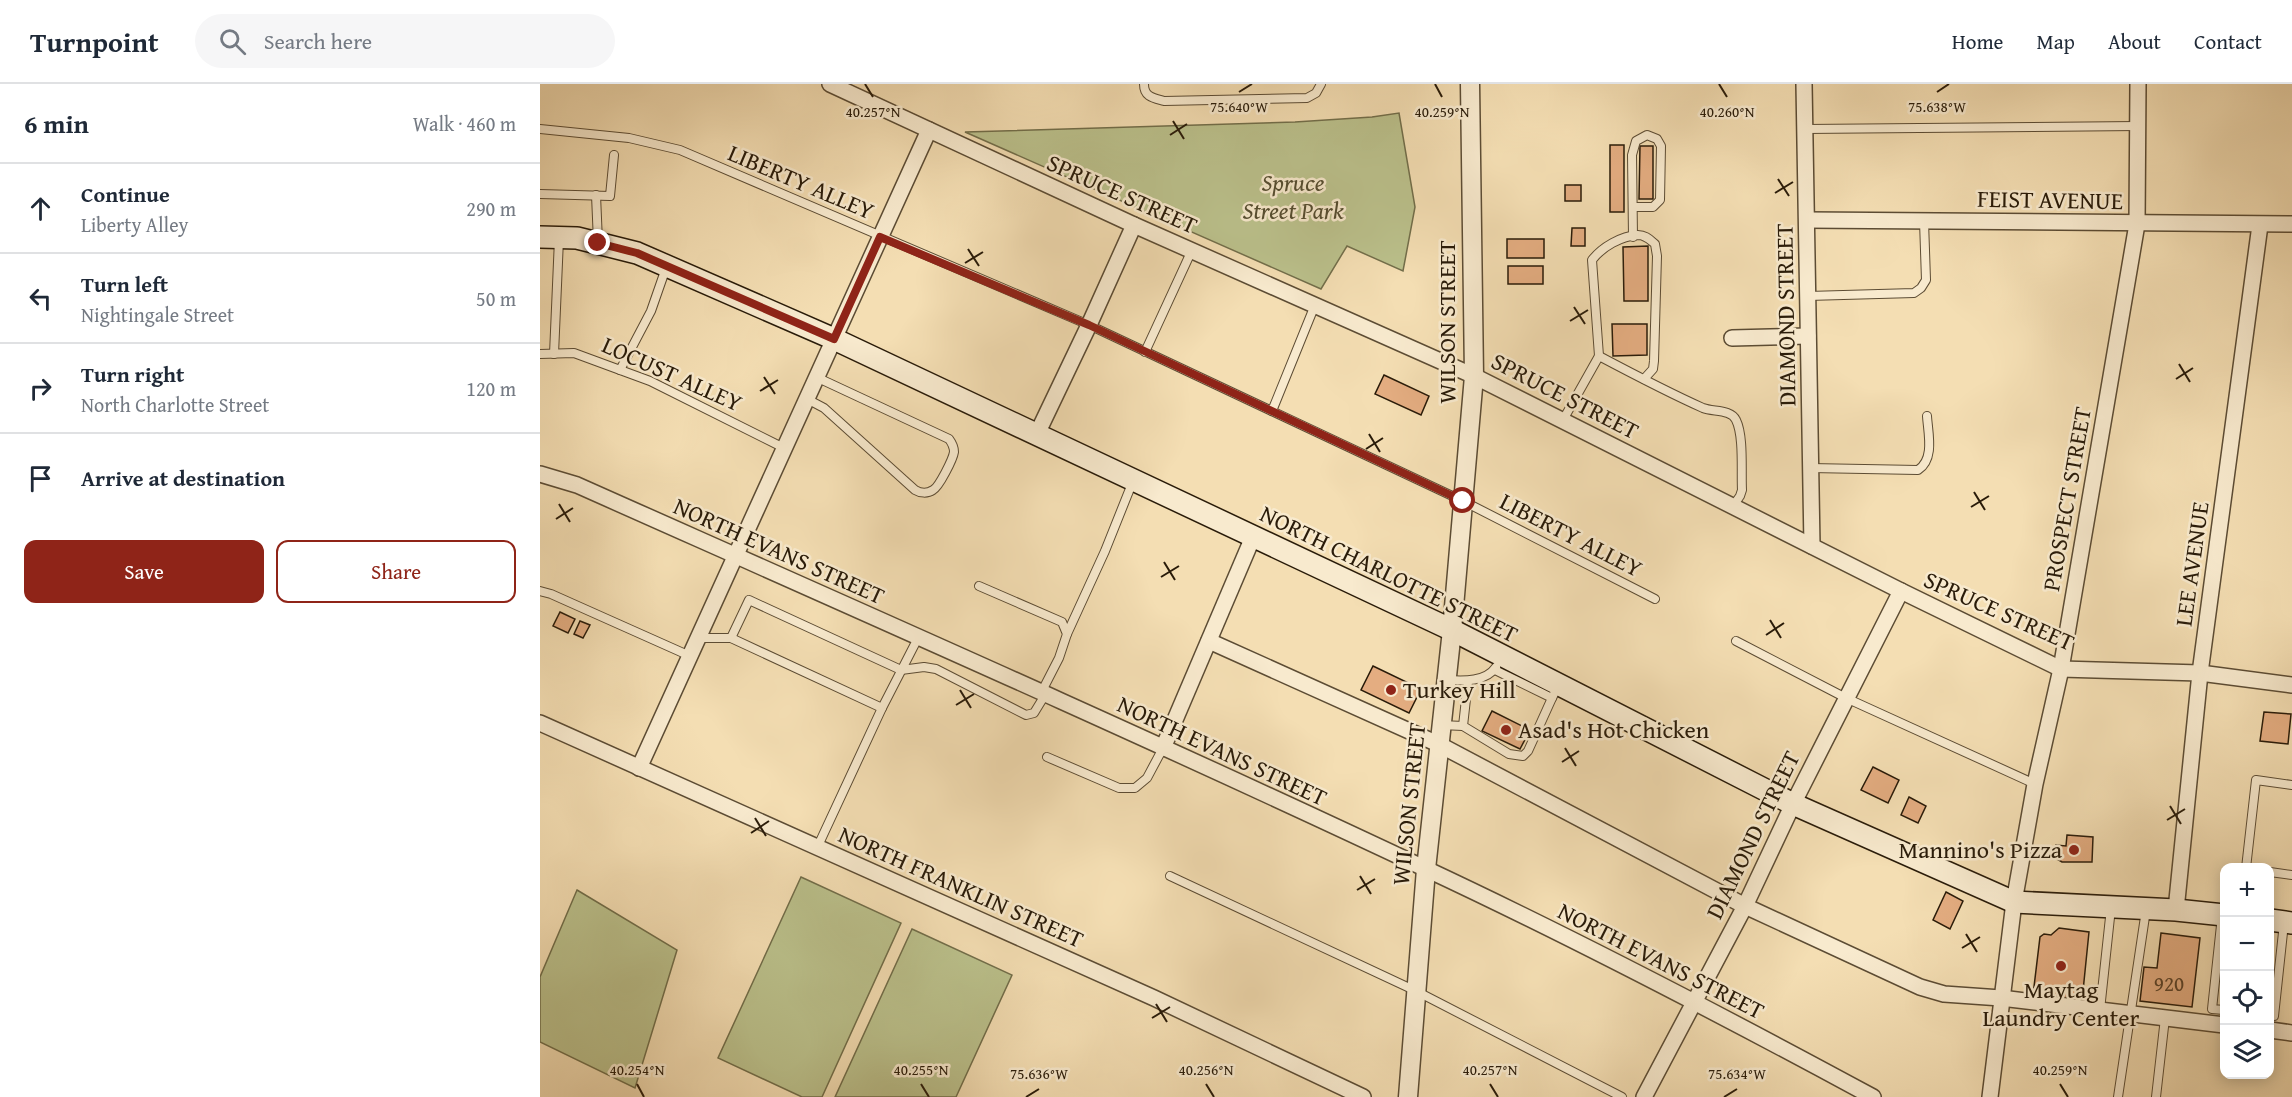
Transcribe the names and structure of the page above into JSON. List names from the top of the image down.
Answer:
{
  "streets": {
    "main road": ["NORTH CHARLOTTE STREET"],
    "street": [
      "SPRUCE STREET",
      "FEIST AVENUE",
      "DIAMOND STREET",
      "WILSON STREET",
      "PROSPECT STREET",
      "NORTH EVANS STREET",
      "LEE AVENUE",
      "NORTH FRANKLIN STREET"
    ],
    "lane": ["LIBERTY ALLEY", "LOCUST ALLEY"]
  },
  "crossings": [
    ["LIBERTY ALLEY", "WILSON STREET"],
    ["SPRUCE STREET", "DIAMOND STREET"],
    ["SPRUCE STREET", "WILSON STREET"],
    ["SPRUCE STREET", "PROSPECT STREET"],
    ["SPRUCE STREET", "LEE AVENUE"],
    ["FEIST AVENUE", "DIAMOND STREET"],
    ["FEIST AVENUE", "PROSPECT STREET"],
    ["FEIST AVENUE", "LEE AVENUE"],
    ["DIAMOND STREET", "NORTH EVANS STREET"],
    ["DIAMOND STREET", "NORTH CHARLOTTE STREET"],
    ["WILSON STREET", "NORTH EVANS STREET"],
    ["WILSON STREET", "NORTH CHARLOTTE STREET"],
    ["PROSPECT STREET", "NORTH CHARLOTTE STREET"],
    ["LEE AVENUE", "NORTH CHARLOTTE STREET"]
  ],
  "parks": ["Spruce Street Park"],
  "places": [
    "Turkey Hill",
    "Asad's Hot Chicken",
    "Mannino's Pizza",
    "Maytag Laundry Center"
  ],
  "house_numbers": ["920"],
  "page": {
    "header": "Turnpoint",
    "search": "Search here",
    "nav": [
      "Home",
      "Map",
      "About",
      "Contact"
    ],
    "heading": ["6 min", "Walk · 460 m"],
    "list": [
      ["Continue", "Liberty Alley", "290 m"],
      ["Turn left", "Nightingale Street", "50 m"],
      ["Turn right", "North Charlotte Street", "120 m"],
      "Arrive at destination"
    ],
    "buttons": ["Save", "Share"],
    "map_buttons": ["+", "−"]
  },
  "coordinates": [
    "75.640°W",
    "75.638°W",
    "40.257°N",
    "40.259°N",
    "40.260°N",
    "40.254°N",
    "40.255°N",
    "40.256°N",
    "75.636°W",
    "75.634°W"
  ]
}
